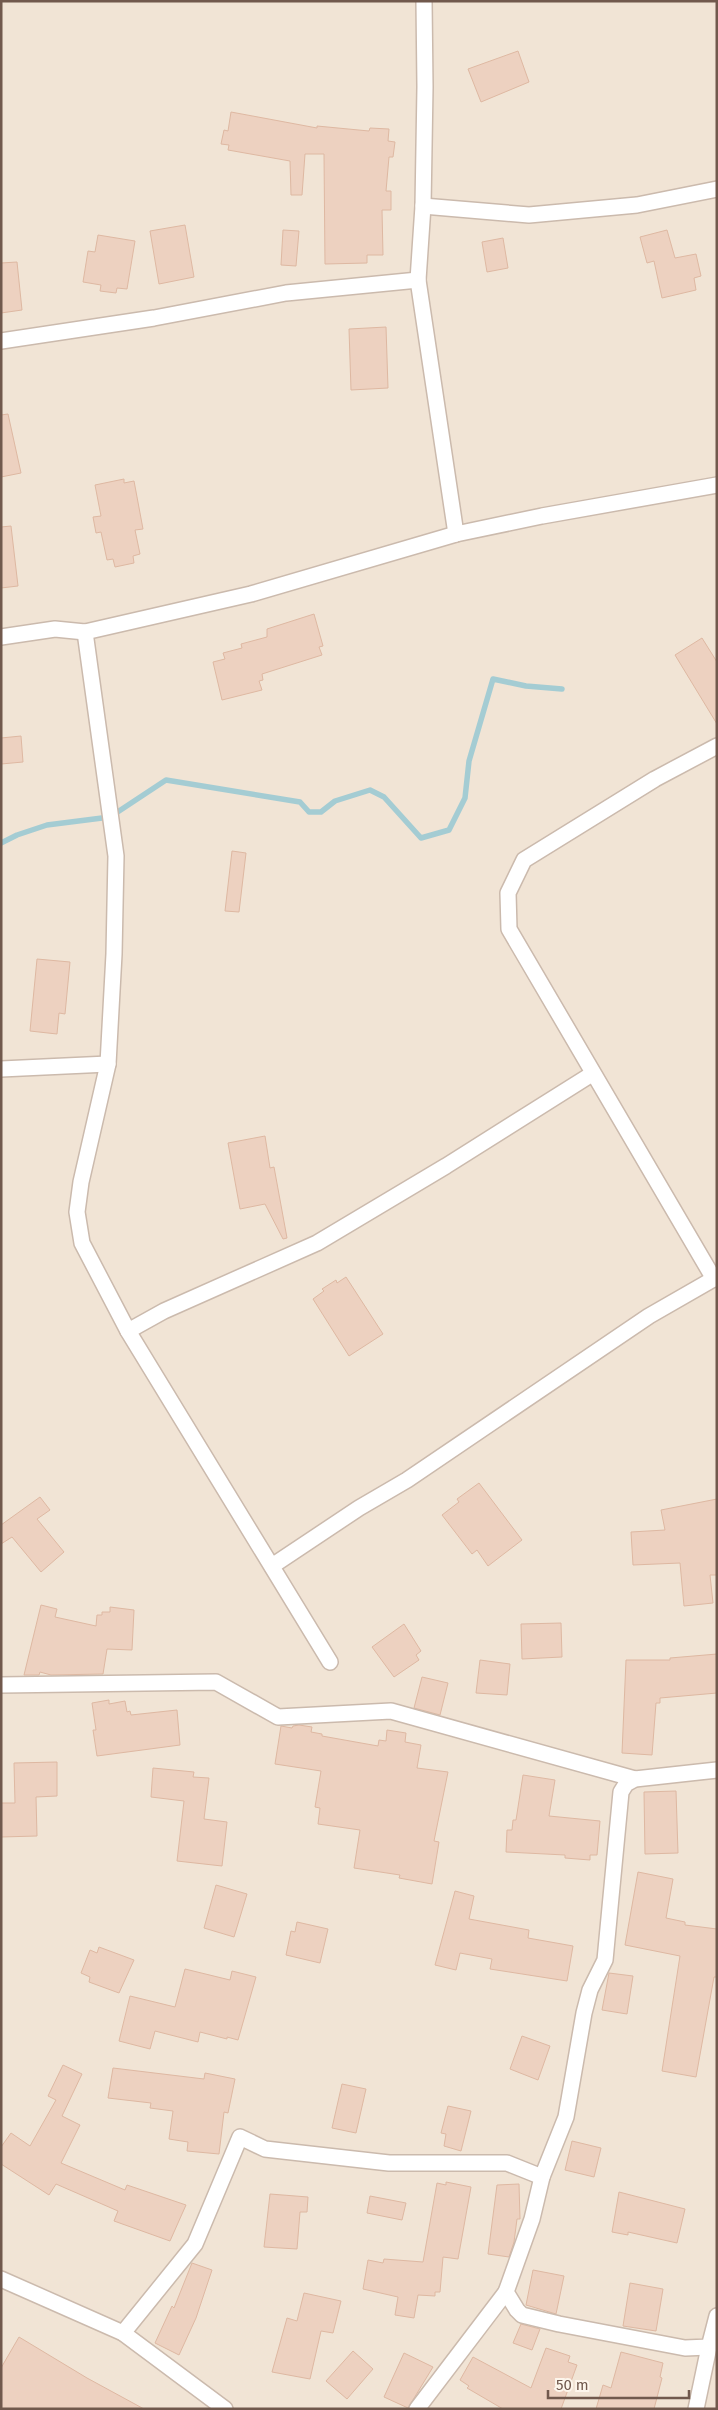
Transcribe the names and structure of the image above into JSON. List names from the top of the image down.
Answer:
{
  "scale_bar": "50 m"
}
